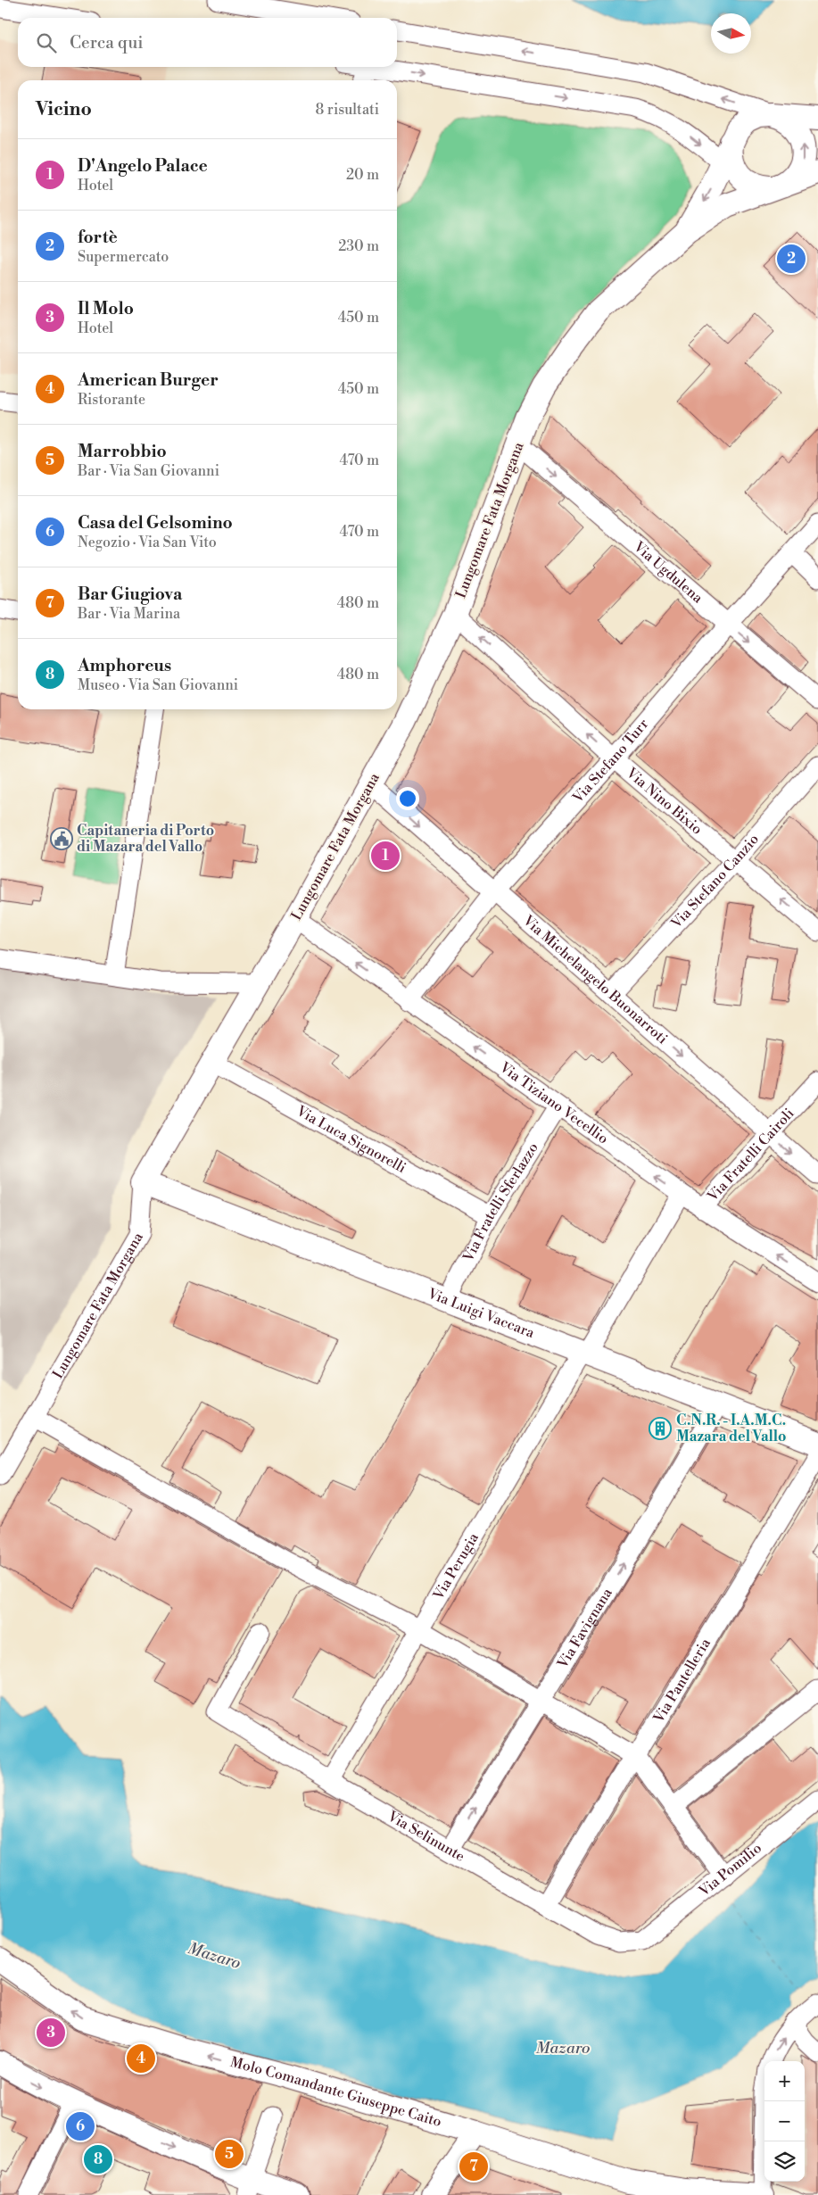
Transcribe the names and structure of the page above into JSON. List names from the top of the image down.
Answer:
{
  "streets": {
    "main road": ["Lungomare Fata Morgana", "Via Luigi Vaccara", "Molo Comandante Giuseppe Caito"],
    "street": [
      "Via Ugdulena",
      "Via Stefano Turr",
      "Via Nino Bixio",
      "Via Stefano Canzio",
      "Via Michelangelo Buonarroti",
      "Via Tiziano Vecellio",
      "Via Luca Signorelli",
      "Via Fratelli Cairoli",
      "Via Fratelli Sferlazzo",
      "Via Perugia",
      "Via Favignana",
      "Via Pantelleria",
      "Via Selinunte",
      "Via Pomilio"
    ]
  },
  "crossings": [
    ["Lungomare Fata Morgana", "Via Ugdulena"],
    ["Lungomare Fata Morgana", "Via Nino Bixio"],
    ["Lungomare Fata Morgana", "Via Michelangelo Buonarroti"],
    ["Lungomare Fata Morgana", "Via Tiziano Vecellio"],
    ["Lungomare Fata Morgana", "Via Luca Signorelli"],
    ["Lungomare Fata Morgana", "Via Luigi Vaccara"],
    ["Via Ugdulena", "Via Stefano Turr"],
    ["Via Stefano Turr", "Via Nino Bixio"],
    ["Via Stefano Turr", "Via Michelangelo Buonarroti"],
    ["Via Stefano Turr", "Via Tiziano Vecellio"],
    ["Via Nino Bixio", "Via Stefano Canzio"],
    ["Via Stefano Canzio", "Via Michelangelo Buonarroti"],
    ["Via Michelangelo Buonarroti", "Via Fratelli Cairoli"],
    ["Via Tiziano Vecellio", "Via Fratelli Cairoli"],
    ["Via Tiziano Vecellio", "Via Fratelli Sferlazzo"],
    ["Via Tiziano Vecellio", "Via Perugia"],
    ["Via Luca Signorelli", "Via Fratelli Sferlazzo"],
    ["Via Fratelli Sferlazzo", "Via Luigi Vaccara"],
    ["Via Luigi Vaccara", "Via Perugia"],
    ["Via Luigi Vaccara", "Via Favignana"],
    ["Via Perugia", "Via Selinunte"],
    ["Via Favignana", "Via Selinunte"],
    ["Via Pantelleria", "Via Selinunte"],
    ["Via Selinunte", "Via Pomilio"]
  ],
  "one_way": [
    "Via Ugdulena",
    "Via Nino Bixio",
    "Via Michelangelo Buonarroti",
    "Via Tiziano Vecellio",
    "Via Favignana"
  ],
  "water": ["Mazaro"],
  "places": {
    "public building": ["Capitaneria di Porto di Mazara del Vallo"],
    "building": ["C.N.R. - I.A.M.C. Mazara del Vallo"]
  },
  "north": "right",
  "page": {
    "search": "Cerca qui",
    "heading": ["Vicino", "8 risultati"],
    "list": [
      {
        "mark": "1",
        "name": "D'Angelo Palace",
        "note": "Hotel",
        "value": "20 m"
      },
      {
        "mark": "2",
        "name": "fortè",
        "note": "Supermercato",
        "value": "230 m"
      },
      {
        "mark": "3",
        "name": "Il Molo",
        "note": "Hotel",
        "value": "450 m"
      },
      {
        "mark": "4",
        "name": "American Burger",
        "note": "Ristorante",
        "value": "450 m"
      },
      {
        "mark": "5",
        "name": "Marrobbio",
        "note": "Bar · Via San Giovanni",
        "value": "470 m"
      },
      {
        "mark": "6",
        "name": "Casa del Gelsomino",
        "note": "Negozio · Via San Vito",
        "value": "470 m"
      },
      {
        "mark": "7",
        "name": "Bar Giugiova",
        "note": "Bar · Via Marina",
        "value": "480 m"
      },
      {
        "mark": "8",
        "name": "Amphoreus",
        "note": "Museo · Via San Giovanni",
        "value": "480 m"
      }
    ],
    "pins": [
      "2",
      "1",
      "3",
      "4",
      "6",
      "5",
      "8",
      "7"
    ],
    "map_buttons": ["+", "−"]
  }
}
